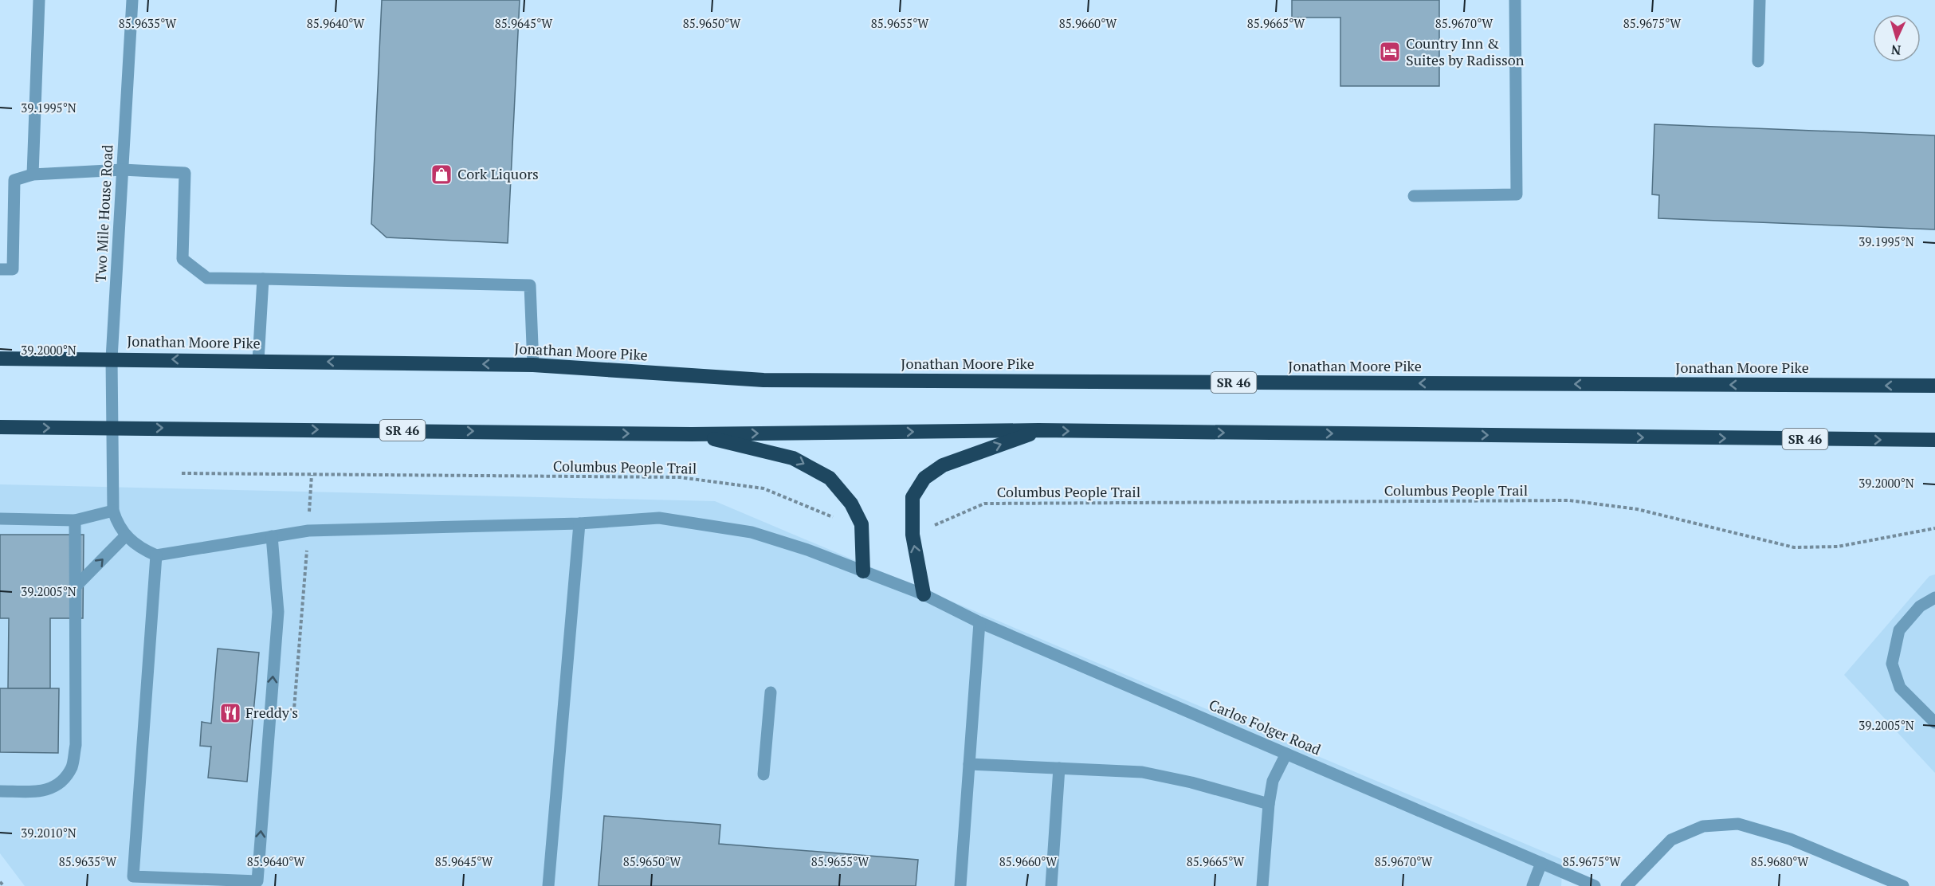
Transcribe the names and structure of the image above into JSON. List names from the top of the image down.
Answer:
{
  "streets": {
    "highway": ["Jonathan Moore Pike", "SR 46"],
    "street": ["Two Mile House Road", "Carlos Folger Road"],
    "path": ["Columbus People Trail"]
  },
  "crossings": [
    ["Two Mile House Road", "Jonathan Moore Pike"],
    ["Two Mile House Road", "SR 46"]
  ],
  "places": {
    "hotel": ["Country Inn & Suites by Radisson"],
    "shop": ["Cork Liquors"],
    "restaurant": ["Freddy's"]
  },
  "north": "bottom",
  "coordinates": [
    "85.9635°W",
    "85.9640°W",
    "85.9645°W",
    "85.9650°W",
    "85.9655°W",
    "85.9660°W",
    "85.9665°W",
    "85.9670°W",
    "85.9675°W",
    "39.1995°N",
    "39.2000°N",
    "39.2005°N",
    "39.2010°N",
    "85.9680°W"
  ]
}
